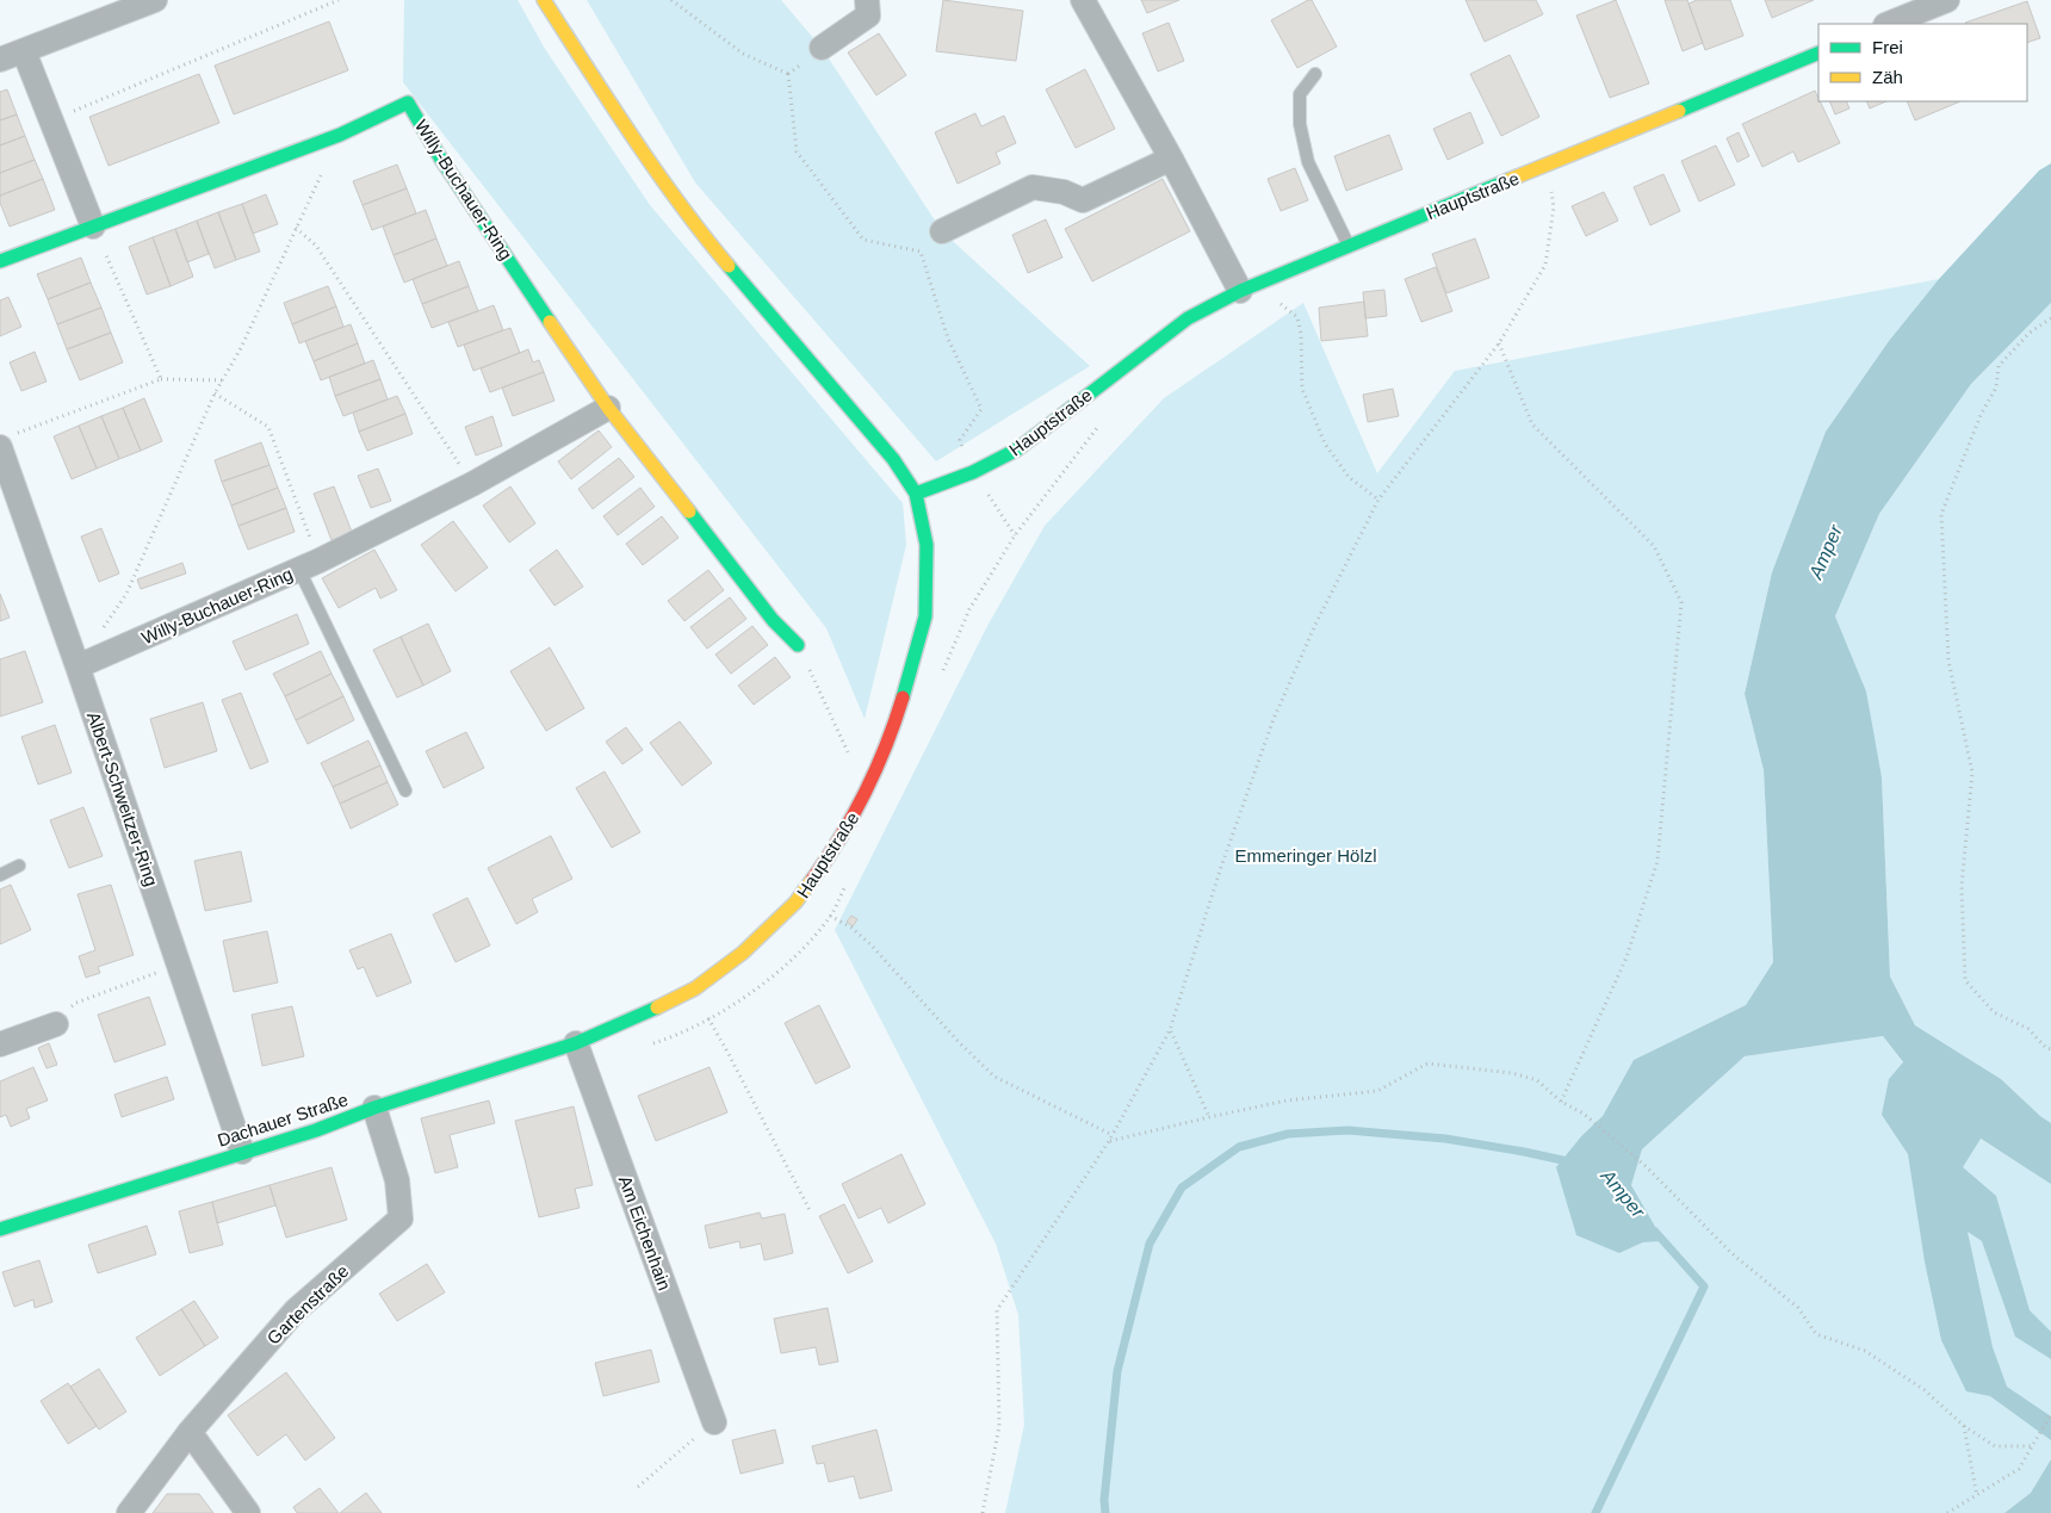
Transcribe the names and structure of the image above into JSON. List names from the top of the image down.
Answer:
{
  "streets": {
    "street": [
      "Willy-Buchauer-Ring",
      "Hauptstraße",
      "Albert-Schweitzer-Ring",
      "Dachauer Straße",
      "Am Eichenhain",
      "Gartenstraße"
    ]
  },
  "crossings": [
    ["Willy-Buchauer-Ring", "Albert-Schweitzer-Ring"],
    ["Hauptstraße", "Dachauer Straße"],
    ["Hauptstraße", "Am Eichenhain"],
    ["Albert-Schweitzer-Ring", "Dachauer Straße"],
    ["Dachauer Straße", "Am Eichenhain"],
    ["Dachauer Straße", "Gartenstraße"]
  ],
  "water": ["Amper"],
  "parks": ["Emmeringer Hölzl"],
  "legend": ["Frei", "Zäh"]
}
